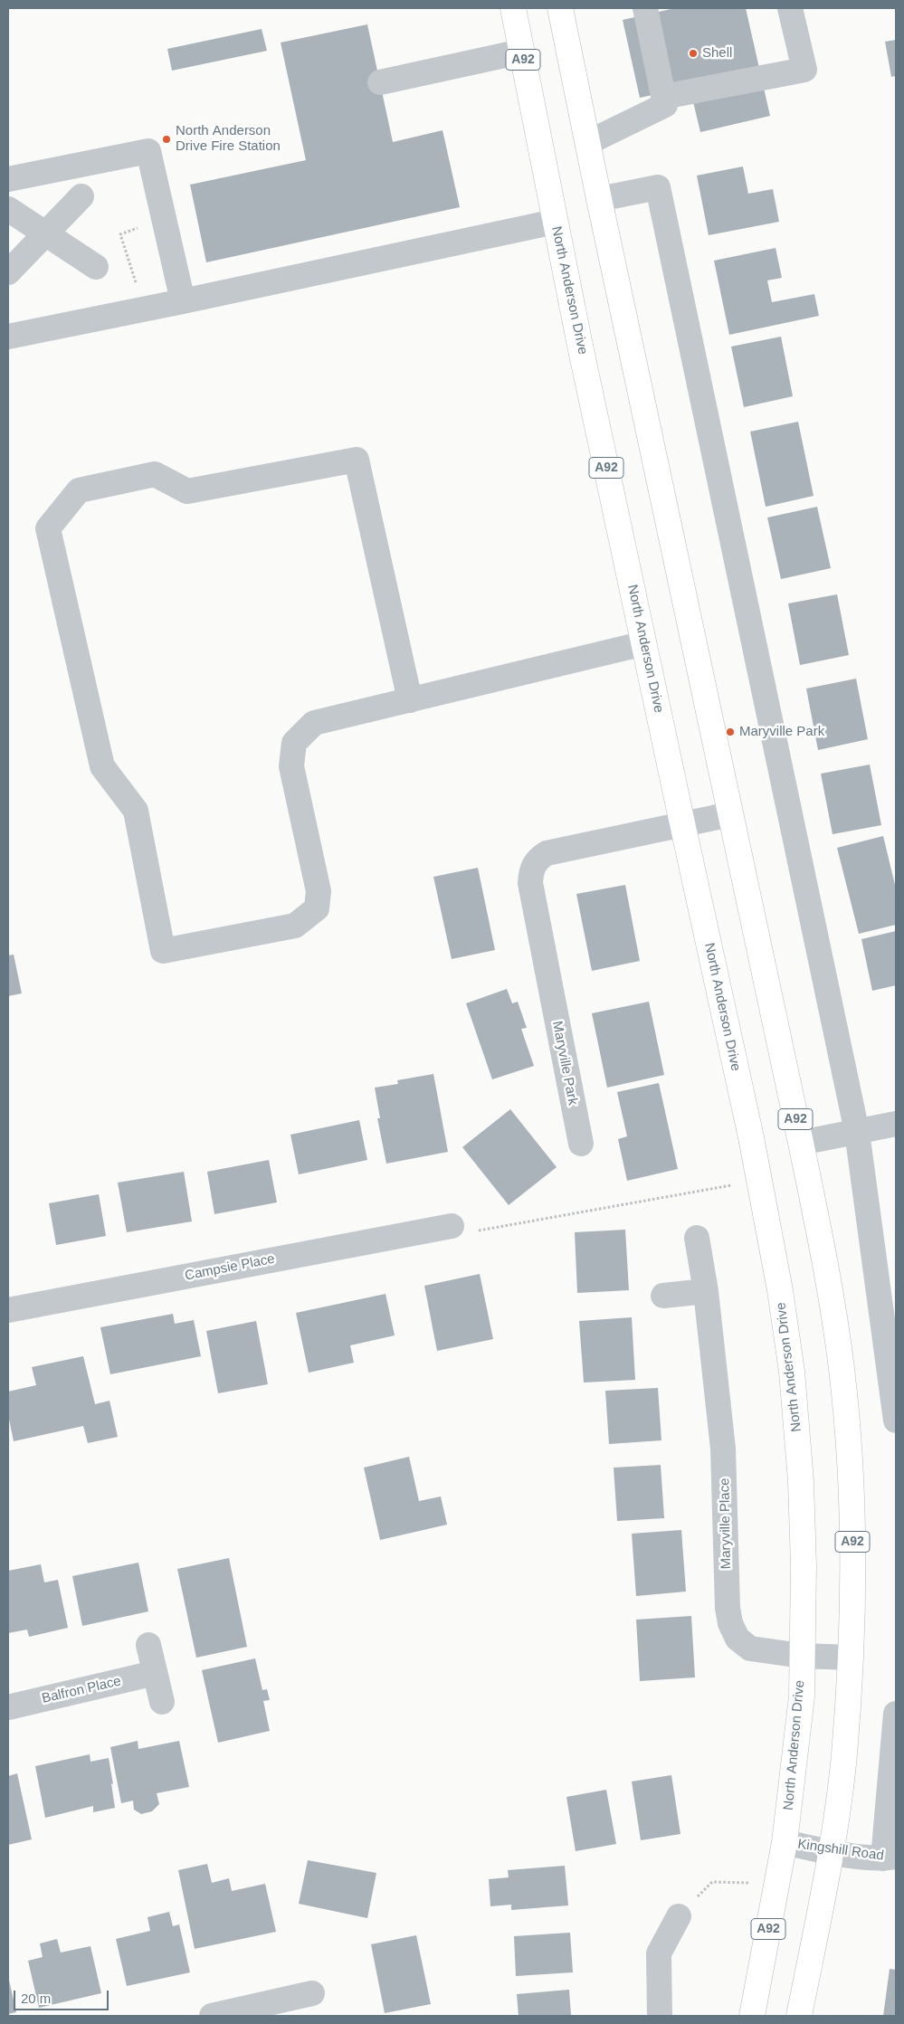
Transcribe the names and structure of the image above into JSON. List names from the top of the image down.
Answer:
{
  "streets": {
    "main road": ["A92", "North Anderson Drive"],
    "street": [
      "Maryville Park",
      "Campsie Place",
      "Maryville Place",
      "Balfron Place",
      "Kingshill Road"
    ]
  },
  "crossings": [
    ["A92", "Maryville Park"],
    ["A92", "Maryville Place"],
    ["A92", "Kingshill Road"],
    ["North Anderson Drive", "Maryville Park"],
    ["North Anderson Drive", "Maryville Place"],
    ["North Anderson Drive", "Kingshill Road"]
  ],
  "places": ["Shell", "North Anderson Drive Fire Station", "Maryville Park"],
  "scale_bar": "20 m"
}
